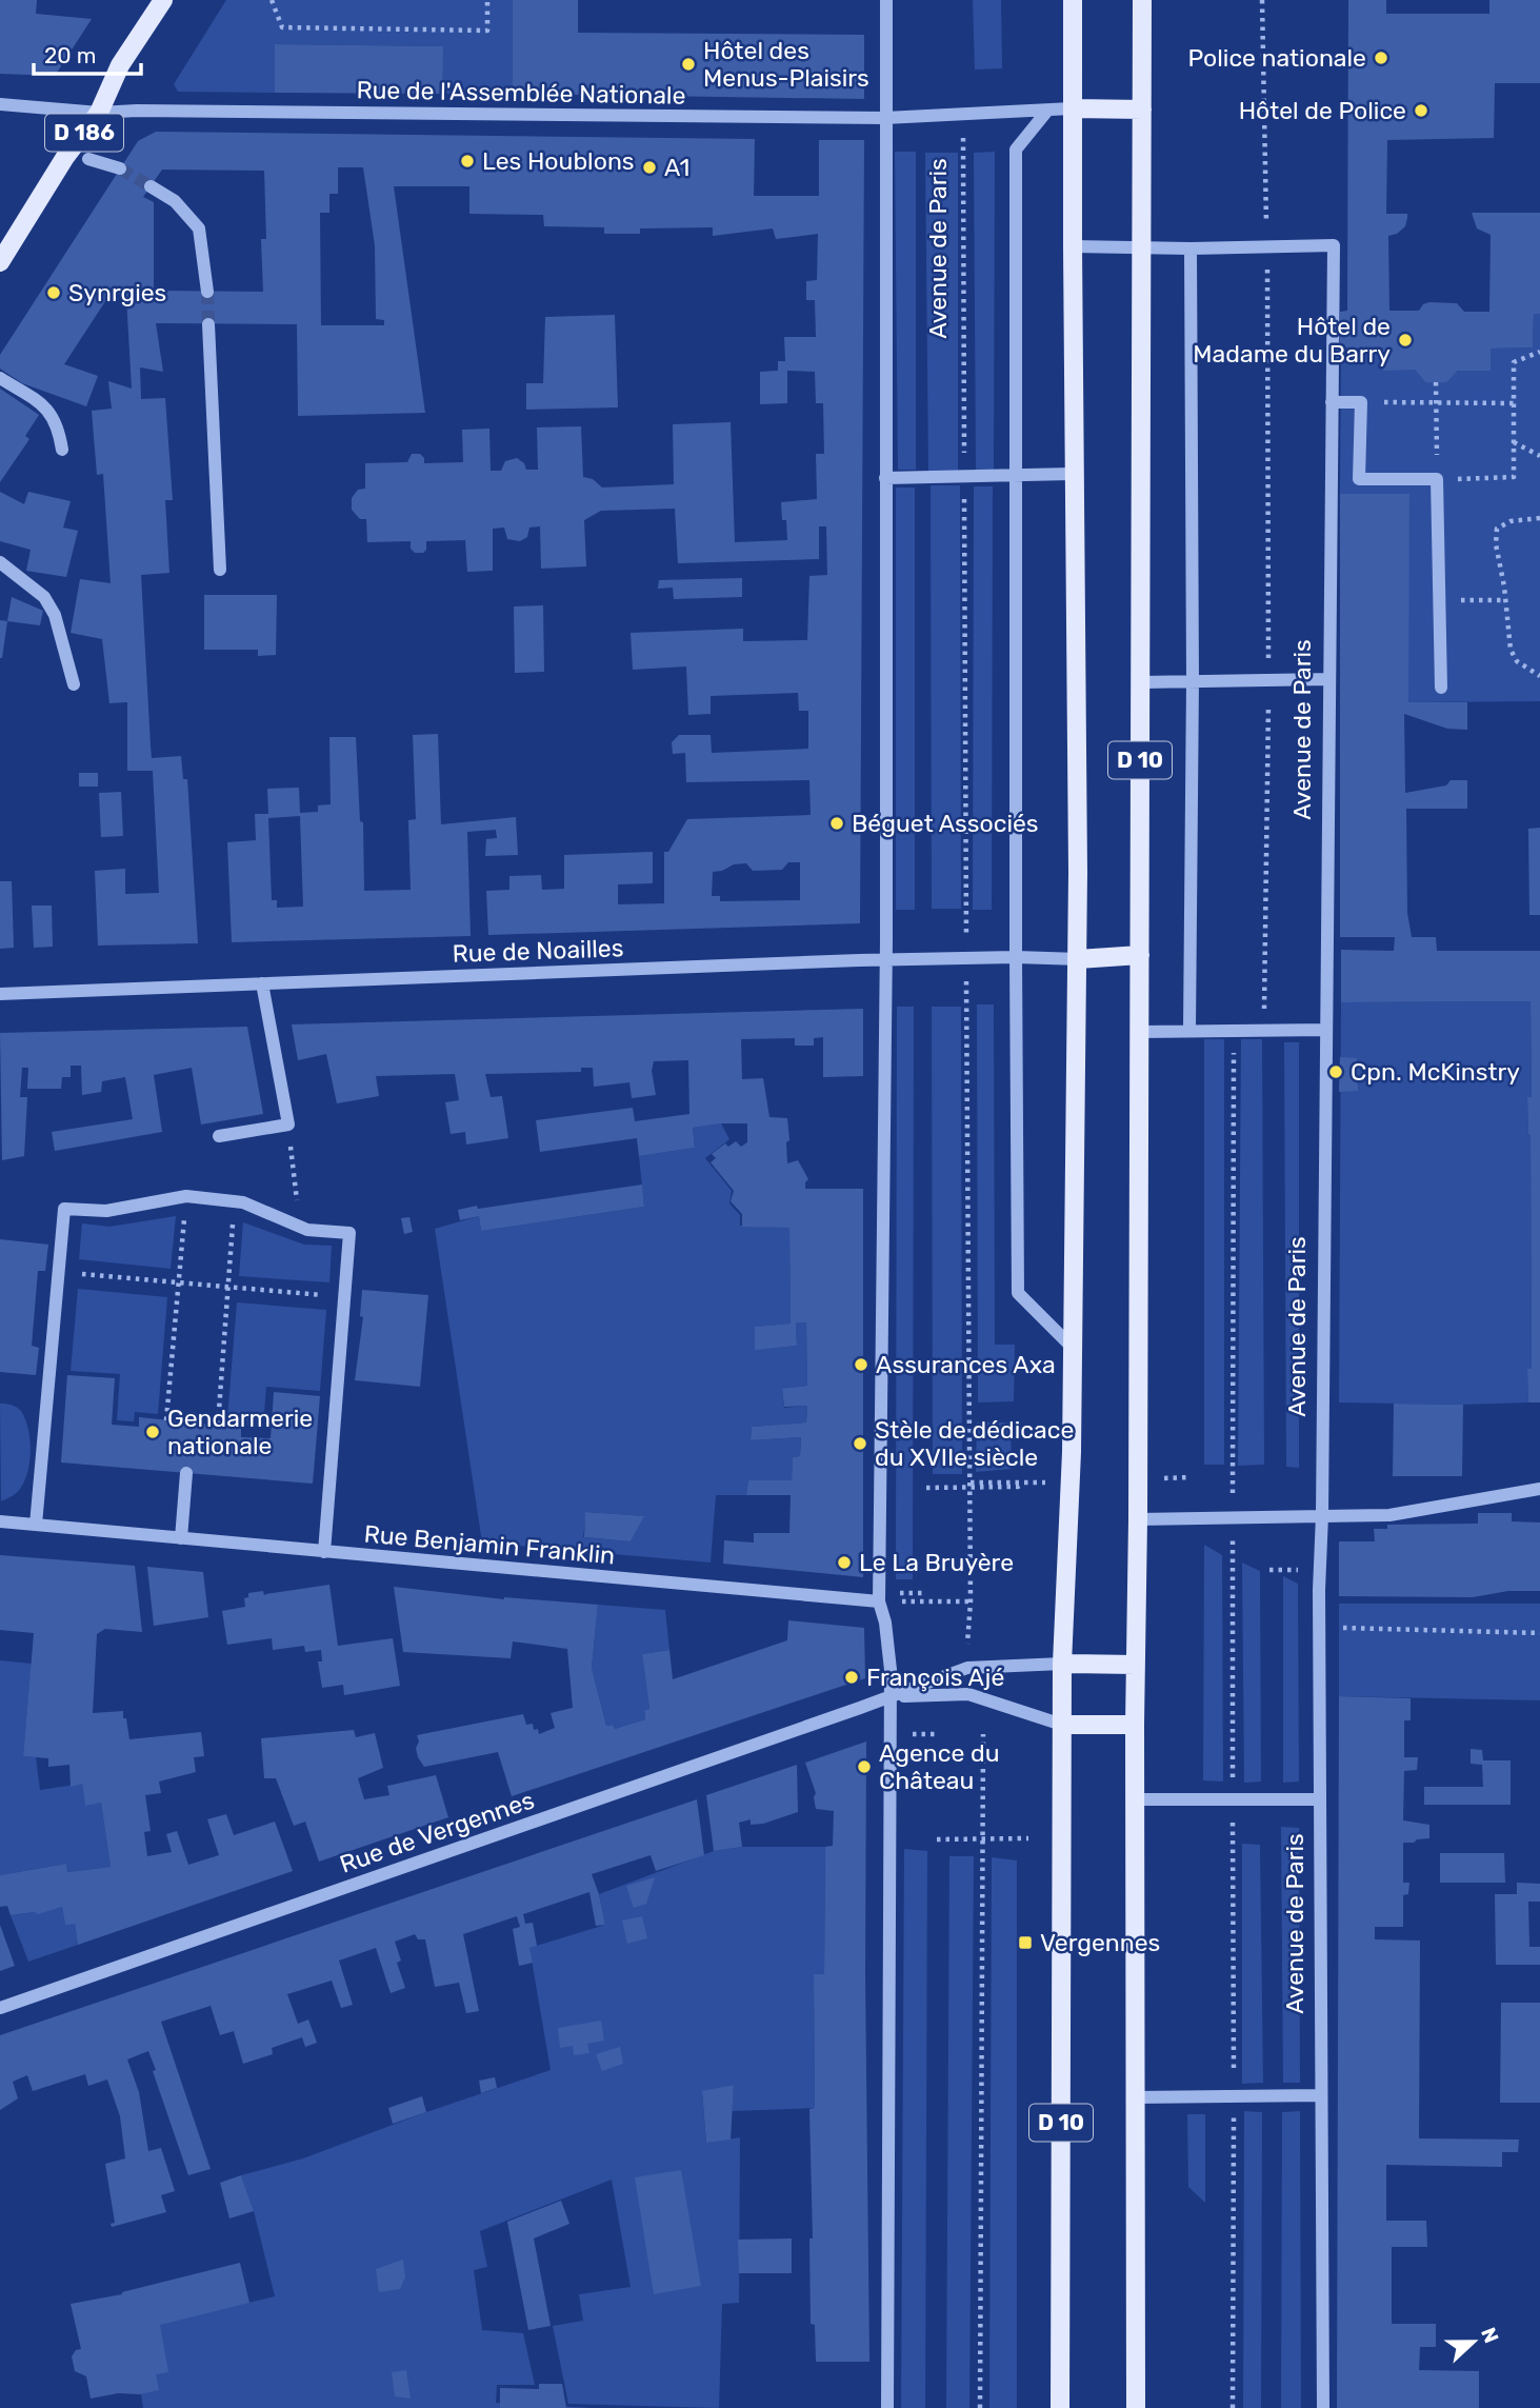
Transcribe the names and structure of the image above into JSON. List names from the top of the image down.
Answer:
{
  "streets": {
    "main road": ["D 186", "D 10"],
    "street": [
      "Rue de l'Assemblée Nationale",
      "Avenue de Paris",
      "Rue de Noailles",
      "Rue Benjamin Franklin",
      "Rue de Vergennes"
    ]
  },
  "crossings": [
    ["Rue de l'Assemblée Nationale", "D 186"],
    ["Rue de l'Assemblée Nationale", "Avenue de Paris"],
    ["Rue de l'Assemblée Nationale", "D 10"],
    ["Avenue de Paris", "Rue de Noailles"],
    ["D 10", "Rue de Noailles"],
    ["D 10", "Rue de Vergennes"]
  ],
  "places": {
    "other": [
      "Police nationale",
      "Hôtel des Menus-Plaisirs",
      "Hôtel de Police",
      "Les Houblons",
      "A1",
      "Synrgies",
      "Hôtel de Madame du Barry",
      "Béguet Associés",
      "Cpn. McKinstry",
      "Assurances Axa",
      "Gendarmerie nationale",
      "Stèle de dédicace du XVIIe siècle",
      "Le La Bruyère",
      "François Ajé",
      "Agence du Château"
    ],
    "transit": ["Vergennes"]
  },
  "scale_bar": "20 m",
  "north": "right"
}
